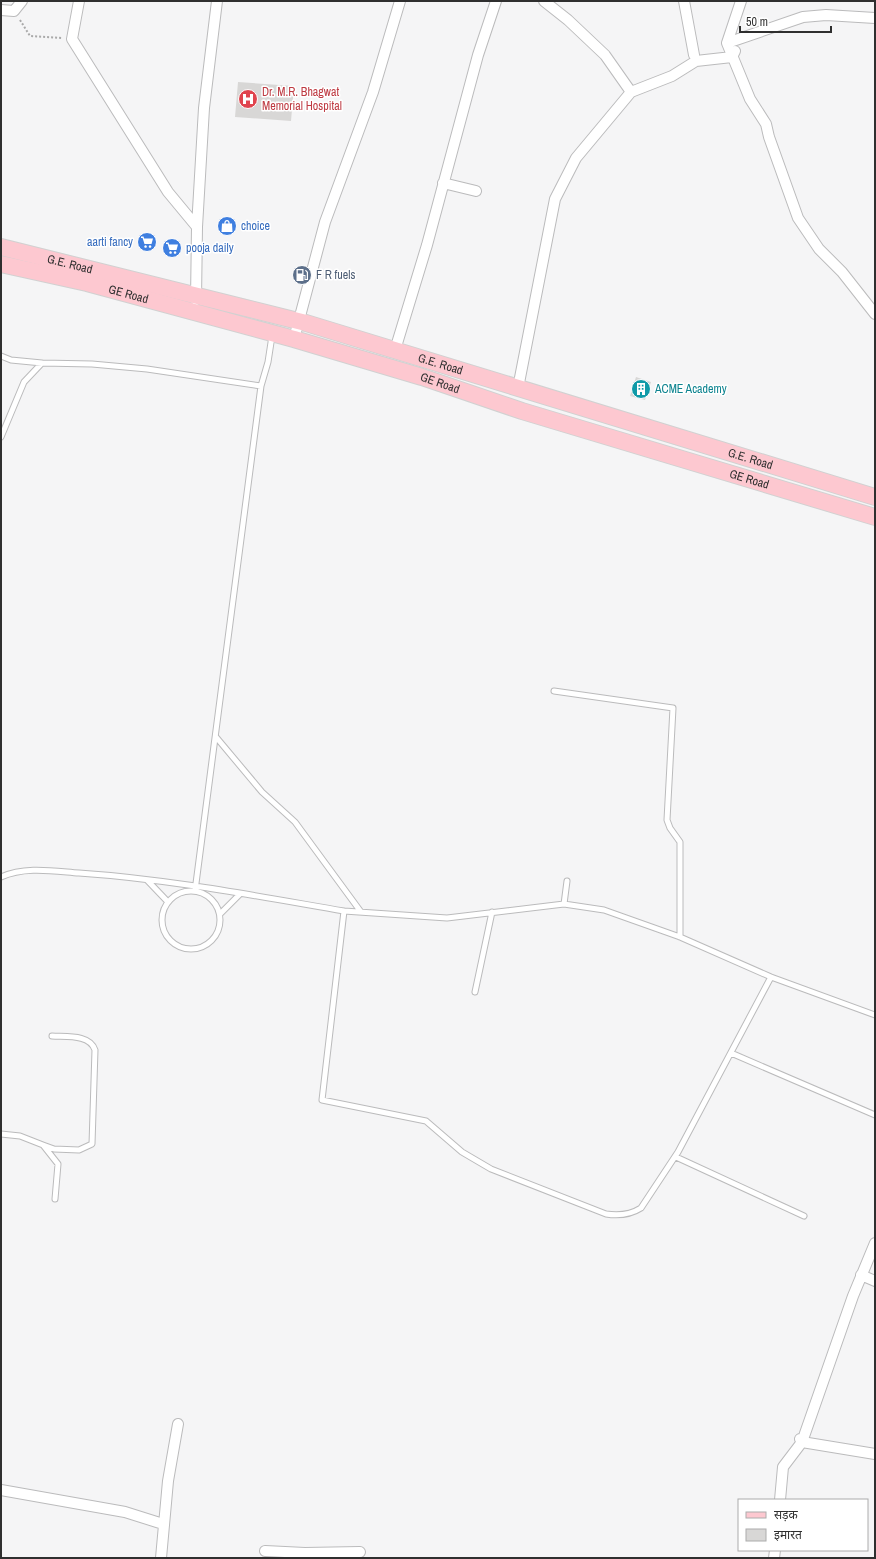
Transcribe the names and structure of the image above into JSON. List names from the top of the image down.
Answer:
{
  "streets": {
    "main road": ["G.E. Road", "GE Road"]
  },
  "places": {
    "hospital": ["Dr. M.R. Bhagwat Memorial Hospital"],
    "shop": ["choice"],
    "supermarket": ["aarti fancy", "pooja daily"],
    "fuel station": ["F R fuels"],
    "building": ["ACME Academy"]
  },
  "legend": ["सड़क", "इमारत"],
  "scale_bar": "50 m"
}
